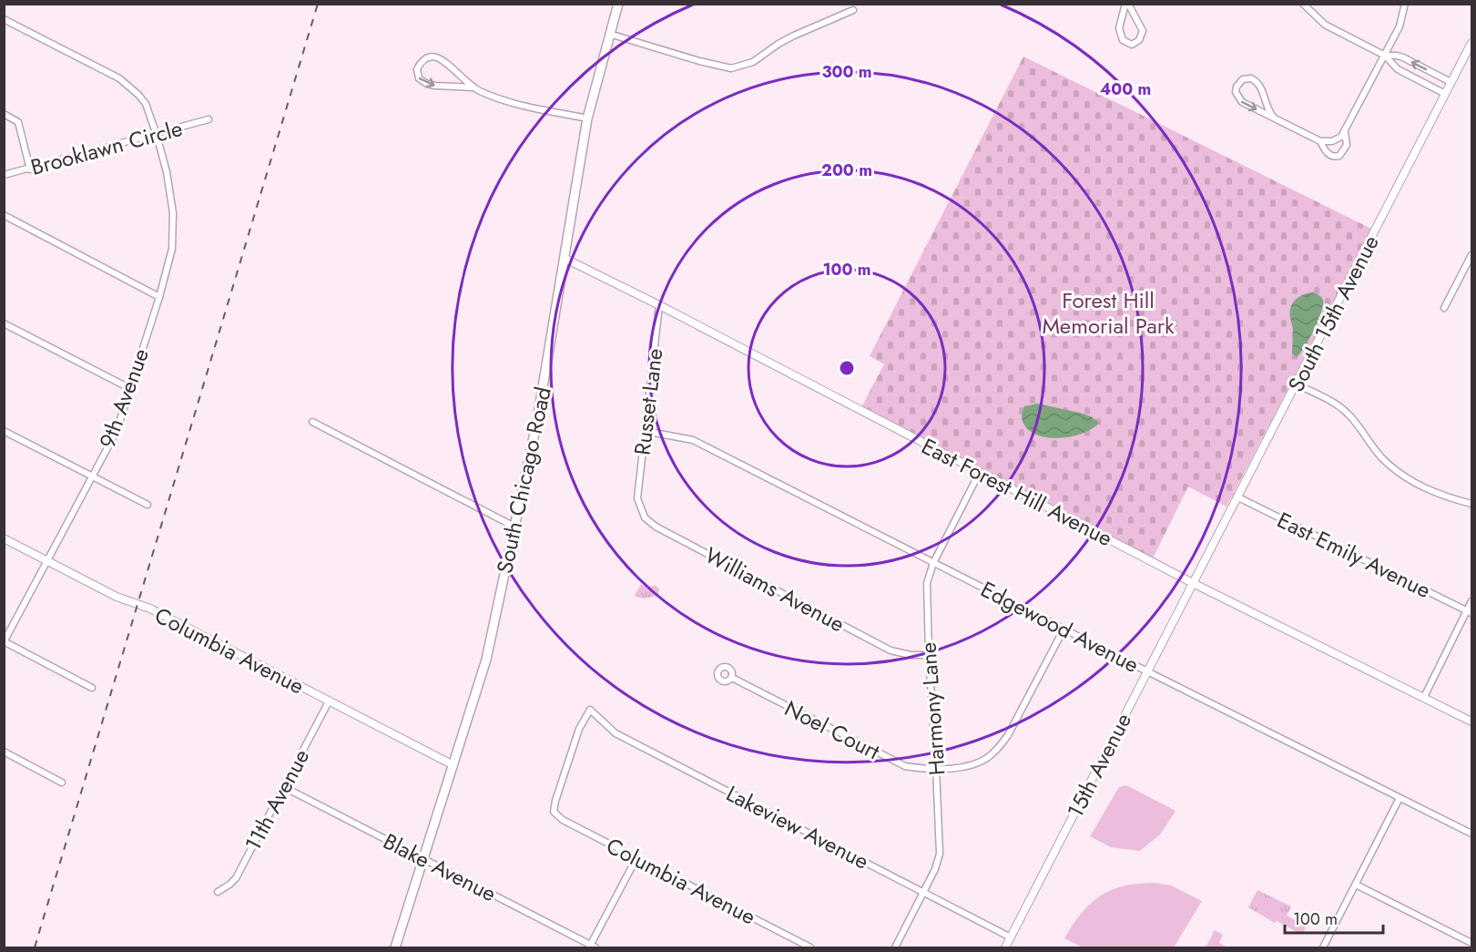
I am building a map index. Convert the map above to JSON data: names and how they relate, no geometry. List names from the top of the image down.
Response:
{
  "streets": {
    "main road": ["South Chicago Road"],
    "street": [
      "Brooklawn Circle",
      "South 15th Avenue",
      "9th Avenue",
      "Russet Lane",
      "East Forest Hill Avenue",
      "East Emily Avenue",
      "Williams Avenue",
      "Edgewood Avenue",
      "Columbia Avenue",
      "Harmony Lane",
      "Noel Court",
      "15th Avenue",
      "11th Avenue",
      "Lakeview Avenue",
      "Blake Avenue"
    ]
  },
  "crossings": [
    ["Brooklawn Circle", "9th Avenue"],
    ["South 15th Avenue", "East Forest Hill Avenue"],
    ["South 15th Avenue", "East Emily Avenue"],
    ["South 15th Avenue", "15th Avenue"],
    ["9th Avenue", "Columbia Avenue"],
    ["Russet Lane", "East Forest Hill Avenue"],
    ["Russet Lane", "Williams Avenue"],
    ["Russet Lane", "Edgewood Avenue"],
    ["South Chicago Road", "East Forest Hill Avenue"],
    ["South Chicago Road", "Columbia Avenue"],
    ["South Chicago Road", "Blake Avenue"],
    ["East Forest Hill Avenue", "Harmony Lane"],
    ["East Forest Hill Avenue", "15th Avenue"],
    ["Williams Avenue", "Harmony Lane"],
    ["Edgewood Avenue", "Harmony Lane"],
    ["Edgewood Avenue", "Noel Court"],
    ["Edgewood Avenue", "15th Avenue"],
    ["Columbia Avenue", "11th Avenue"],
    ["Columbia Avenue", "Lakeview Avenue"],
    ["Harmony Lane", "Noel Court"],
    ["Harmony Lane", "Lakeview Avenue"],
    ["15th Avenue", "Lakeview Avenue"],
    ["11th Avenue", "Blake Avenue"]
  ],
  "parks": ["Forest Hill Memorial Park"],
  "scale_bar": "100 m",
  "rings": [
    "300 m",
    "400 m",
    "200 m",
    "100 m"
  ]
}
